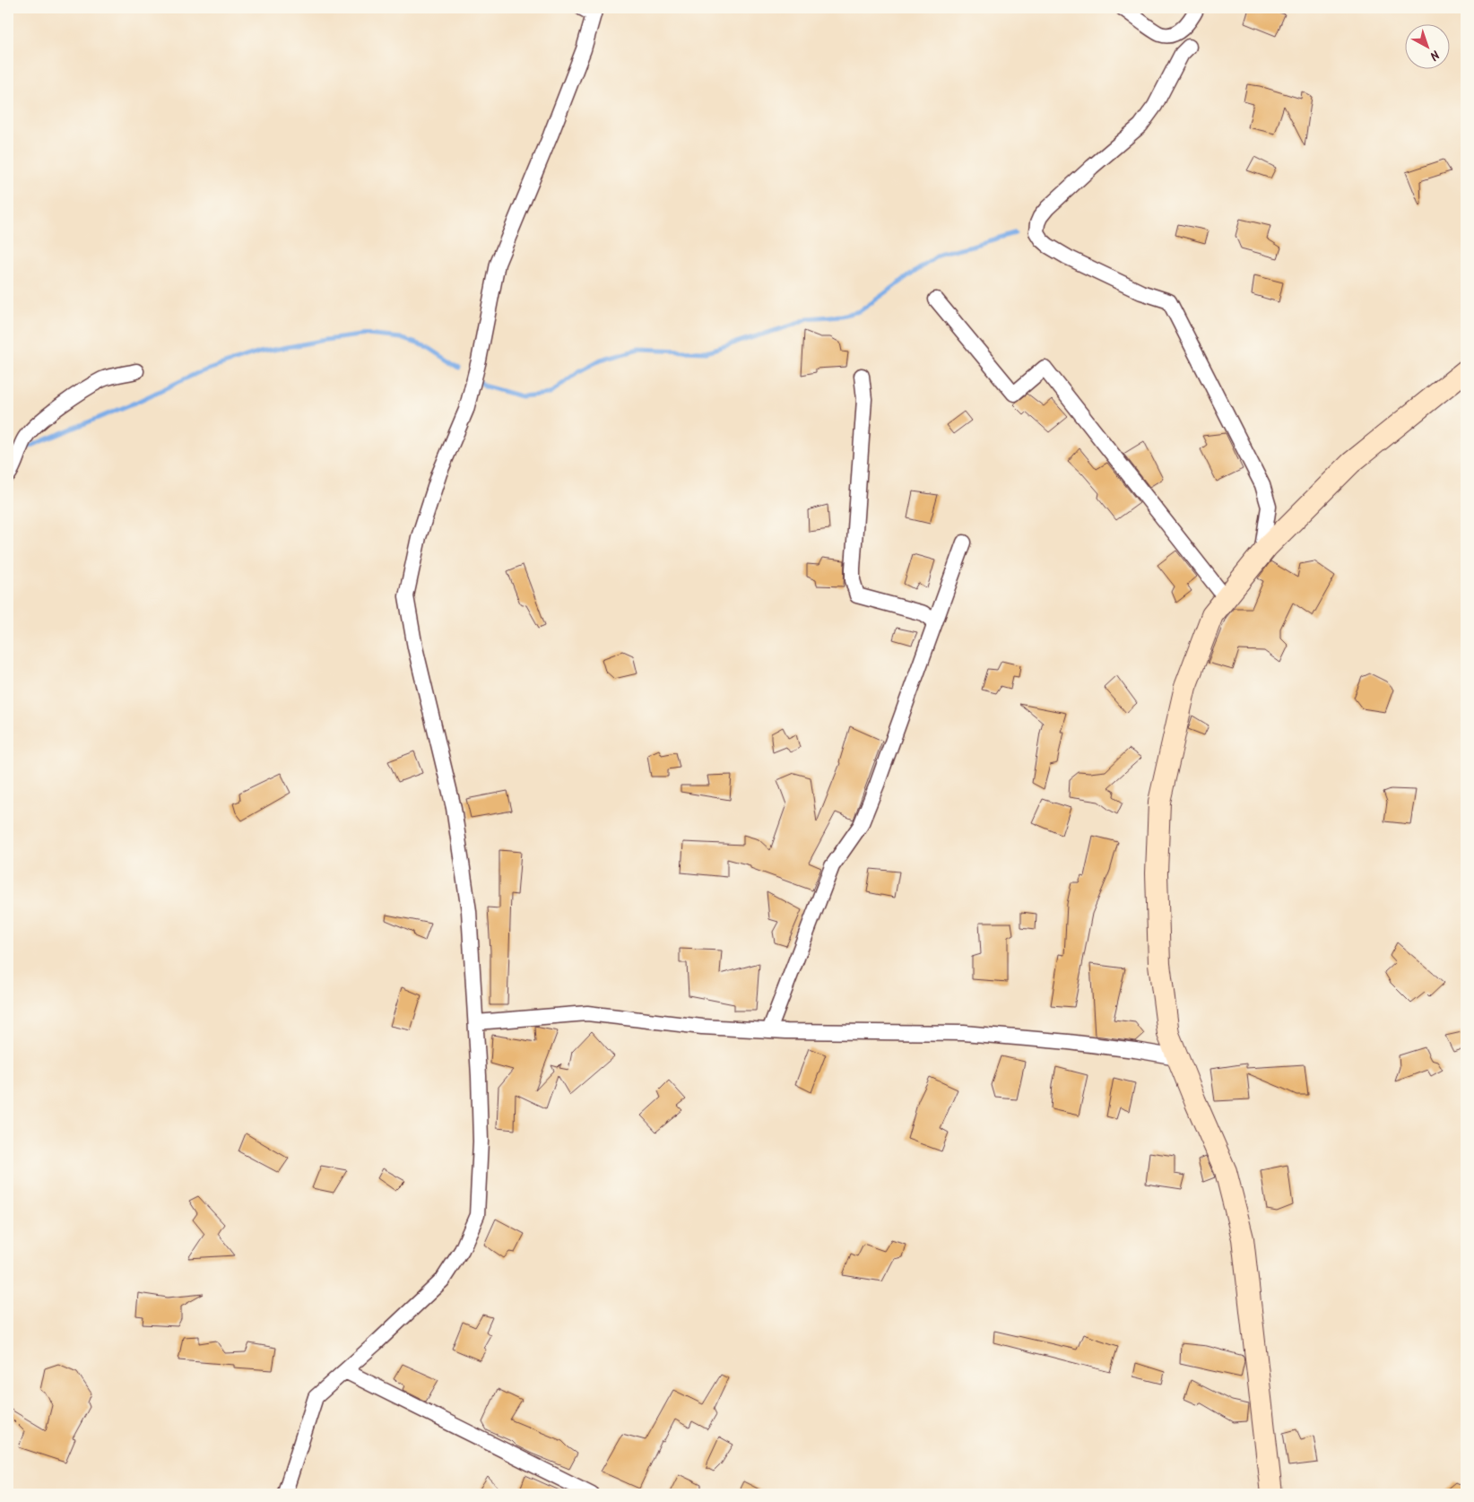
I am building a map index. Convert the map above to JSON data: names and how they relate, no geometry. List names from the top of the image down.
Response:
{
  "north": "bottom right"
}
